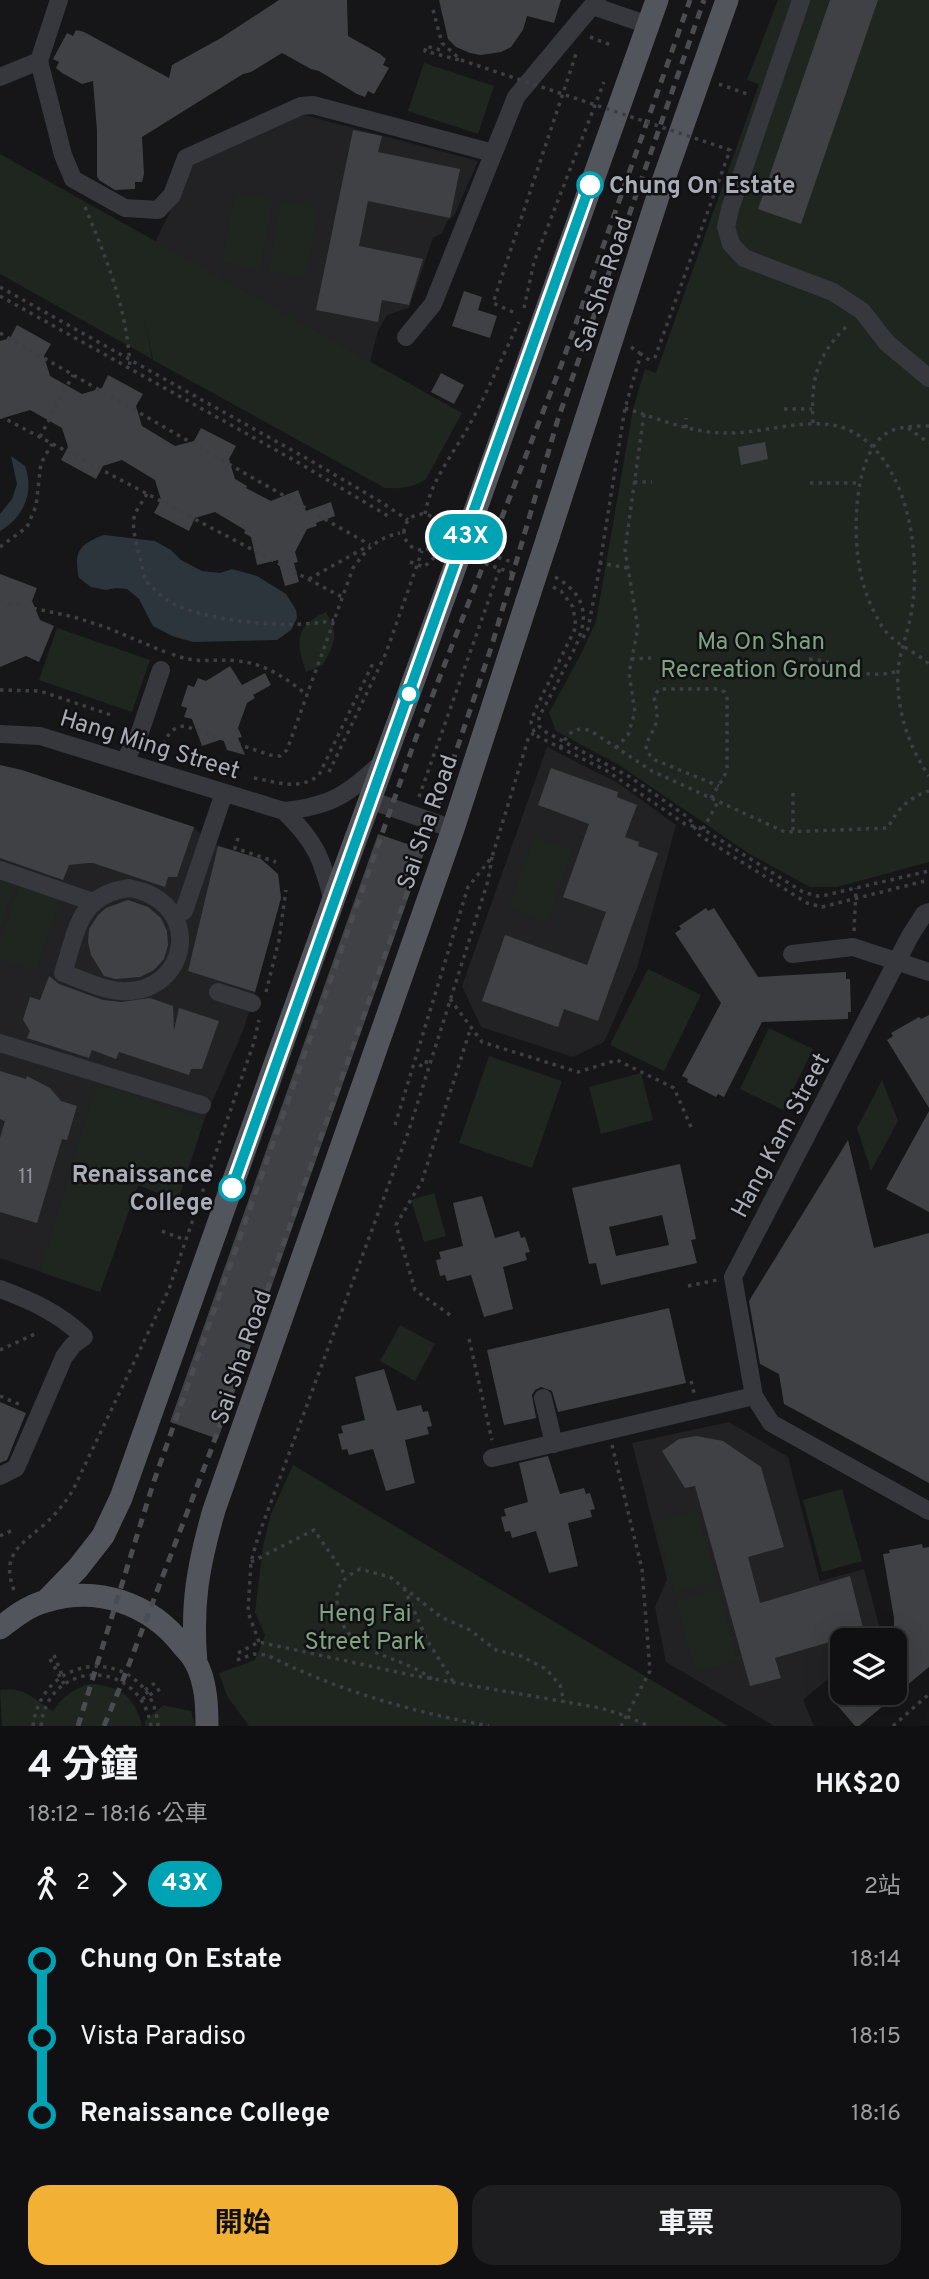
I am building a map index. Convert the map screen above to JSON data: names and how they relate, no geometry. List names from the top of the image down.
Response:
{
  "streets": {
    "main road": ["Sai Sha Road"],
    "street": ["Hang Ming Street", "Hang Kam Street"]
  },
  "crossings": [
    ["Sai Sha Road", "Hang Ming Street"]
  ],
  "parks": ["Ma On Shan Recreation Ground", "Heng Fai Street Park"],
  "places": ["Chung On Estate", "Renaissance College"],
  "lines": ["bus line 43X"],
  "house_numbers": ["11"],
  "page": {
    "on_map": "43X",
    "heading": ["4 分鐘", "18:12 – 18:16 · 公車", "HK$20"],
    "legs": ["2", "43X", "2站"],
    "list": [
      {
        "name": "Chung On Estate",
        "value": "18:14"
      },
      {
        "name": "Vista Paradiso",
        "value": "18:15"
      },
      {
        "name": "Renaissance College",
        "value": "18:16"
      }
    ],
    "buttons": ["開始", "車票"]
  }
}
